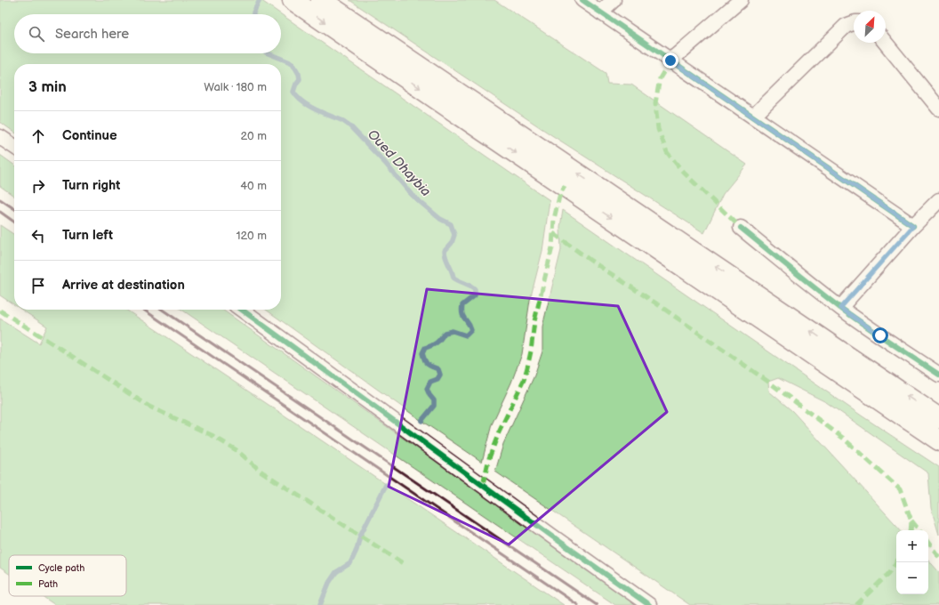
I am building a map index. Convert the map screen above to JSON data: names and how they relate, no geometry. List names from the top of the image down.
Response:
{
  "water": ["Oued Dhaybia"],
  "legend": ["Cycle path", "Path"],
  "north": "top right",
  "page": {
    "search": "Search here",
    "heading": ["3 min", "Walk · 180 m"],
    "list": [
      ["Continue", "20 m"],
      ["Turn right", "40 m"],
      ["Turn left", "120 m"],
      "Arrive at destination"
    ],
    "map_buttons": ["+", "−"]
  }
}
